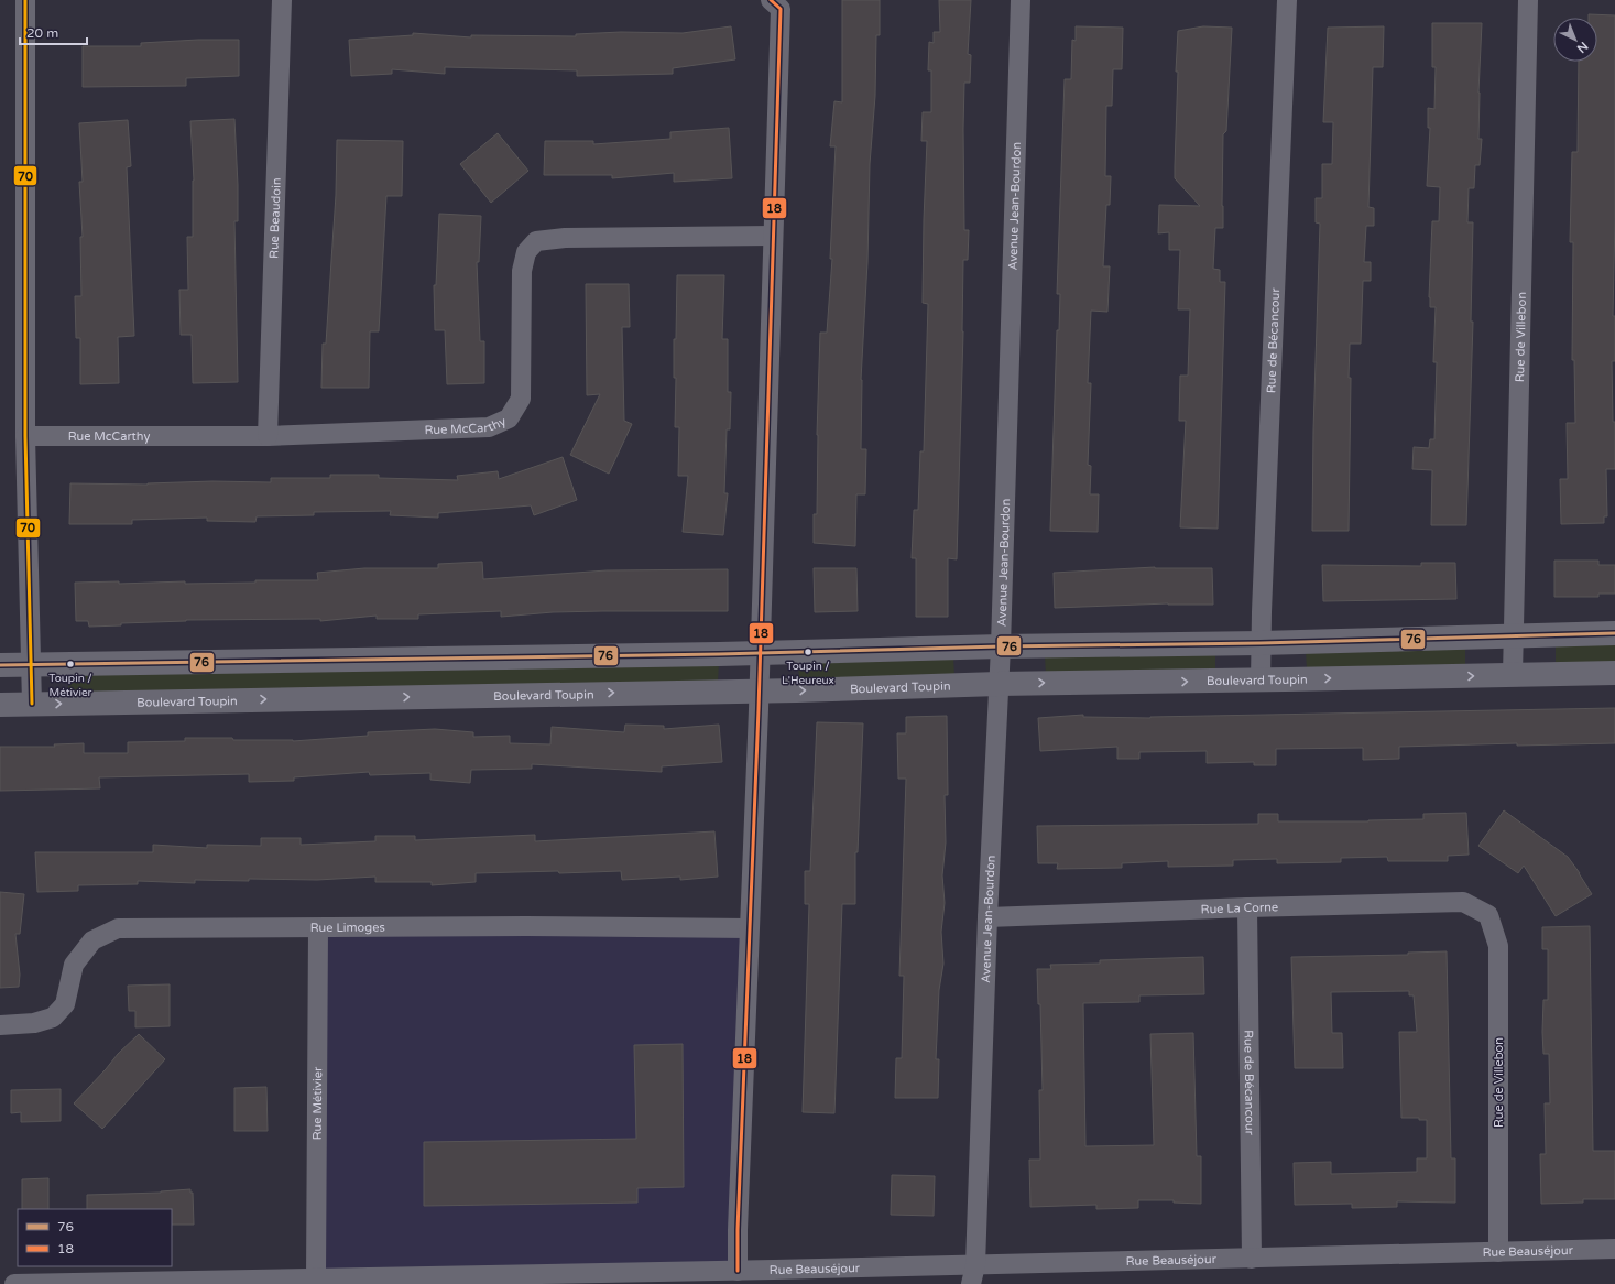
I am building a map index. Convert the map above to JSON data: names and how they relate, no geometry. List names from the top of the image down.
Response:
{
  "streets": {
    "street": [
      "Avenue Jean-Bourdon",
      "Rue Beaudoin",
      "Rue de Villebon",
      "Rue de Bécancour",
      "Rue McCarthy",
      "Boulevard Toupin",
      "Rue La Corne",
      "Rue Limoges",
      "Rue Métivier",
      "Rue Beauséjour"
    ]
  },
  "crossings": [
    ["Avenue Jean-Bourdon", "Boulevard Toupin"],
    ["Avenue Jean-Bourdon", "Rue La Corne"],
    ["Avenue Jean-Bourdon", "Rue Beauséjour"],
    ["Rue Beaudoin", "Rue McCarthy"],
    ["Rue de Villebon", "Boulevard Toupin"],
    ["Rue de Villebon", "Rue La Corne"],
    ["Rue de Villebon", "Rue Beauséjour"],
    ["Rue de Bécancour", "Boulevard Toupin"],
    ["Rue de Bécancour", "Rue La Corne"],
    ["Rue de Bécancour", "Rue Beauséjour"],
    ["Rue Limoges", "Rue Métivier"],
    ["Rue Métivier", "Rue Beauséjour"]
  ],
  "places": ["Toupin / L'Heureux", "Toupin / Métivier"],
  "lines": ["transit line 18", "transit line 70", "transit line 76"],
  "legend": ["76", "18"],
  "scale_bar": "20 m",
  "north": "bottom right"
}
